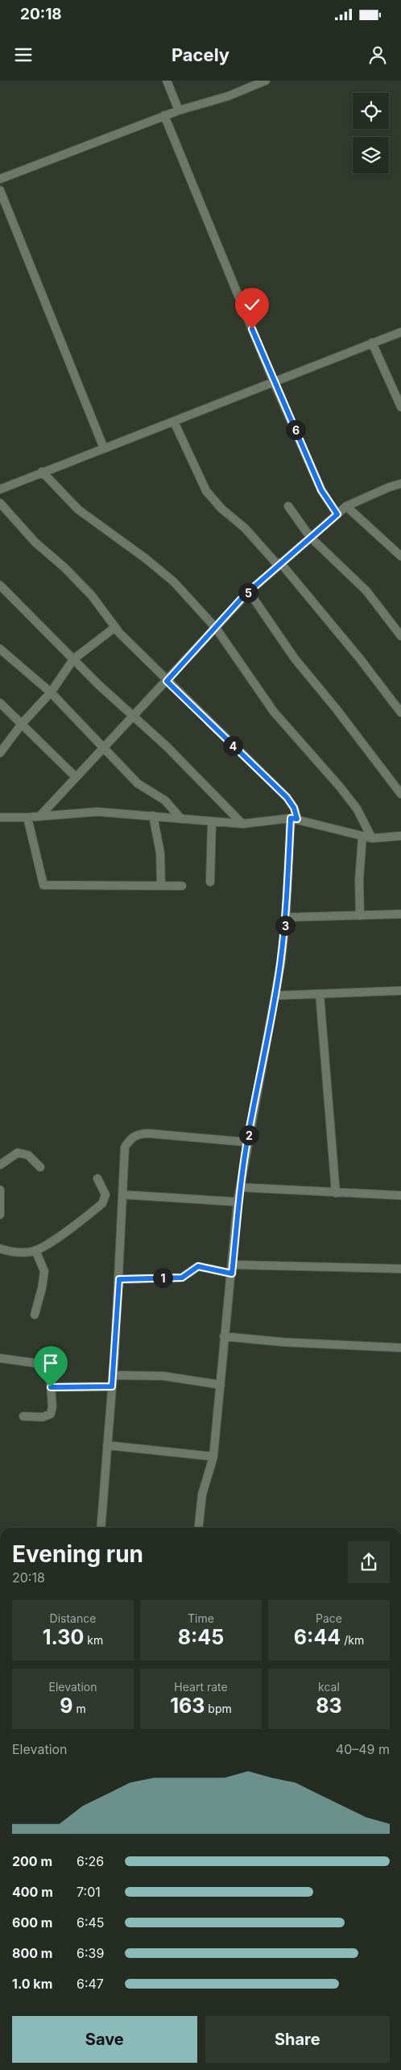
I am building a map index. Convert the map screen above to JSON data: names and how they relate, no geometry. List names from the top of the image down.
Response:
{
  "page": {
    "status": "20:18",
    "header": "Pacely",
    "pins": [
      "6",
      "5",
      "4",
      "3",
      "2",
      "1"
    ],
    "heading": ["Evening run", "20:18"],
    "stats": [
      ["Distance", "1.30 km"],
      ["Time", "8:45"],
      ["Pace", "6:44 /km"],
      ["Elevation", "9 m"],
      ["Heart rate", "163 bpm"],
      ["kcal", "83"]
    ],
    "chart": ["Elevation", "40–49 m"],
    "list": [
      {
        "name": "200 m",
        "note": "6:26"
      },
      {
        "name": "400 m",
        "note": "7:01"
      },
      {
        "name": "600 m",
        "note": "6:45"
      },
      {
        "name": "800 m",
        "note": "6:39"
      },
      {
        "name": "1.0 km",
        "note": "6:47"
      }
    ],
    "buttons": ["Save", "Share"]
  }
}
